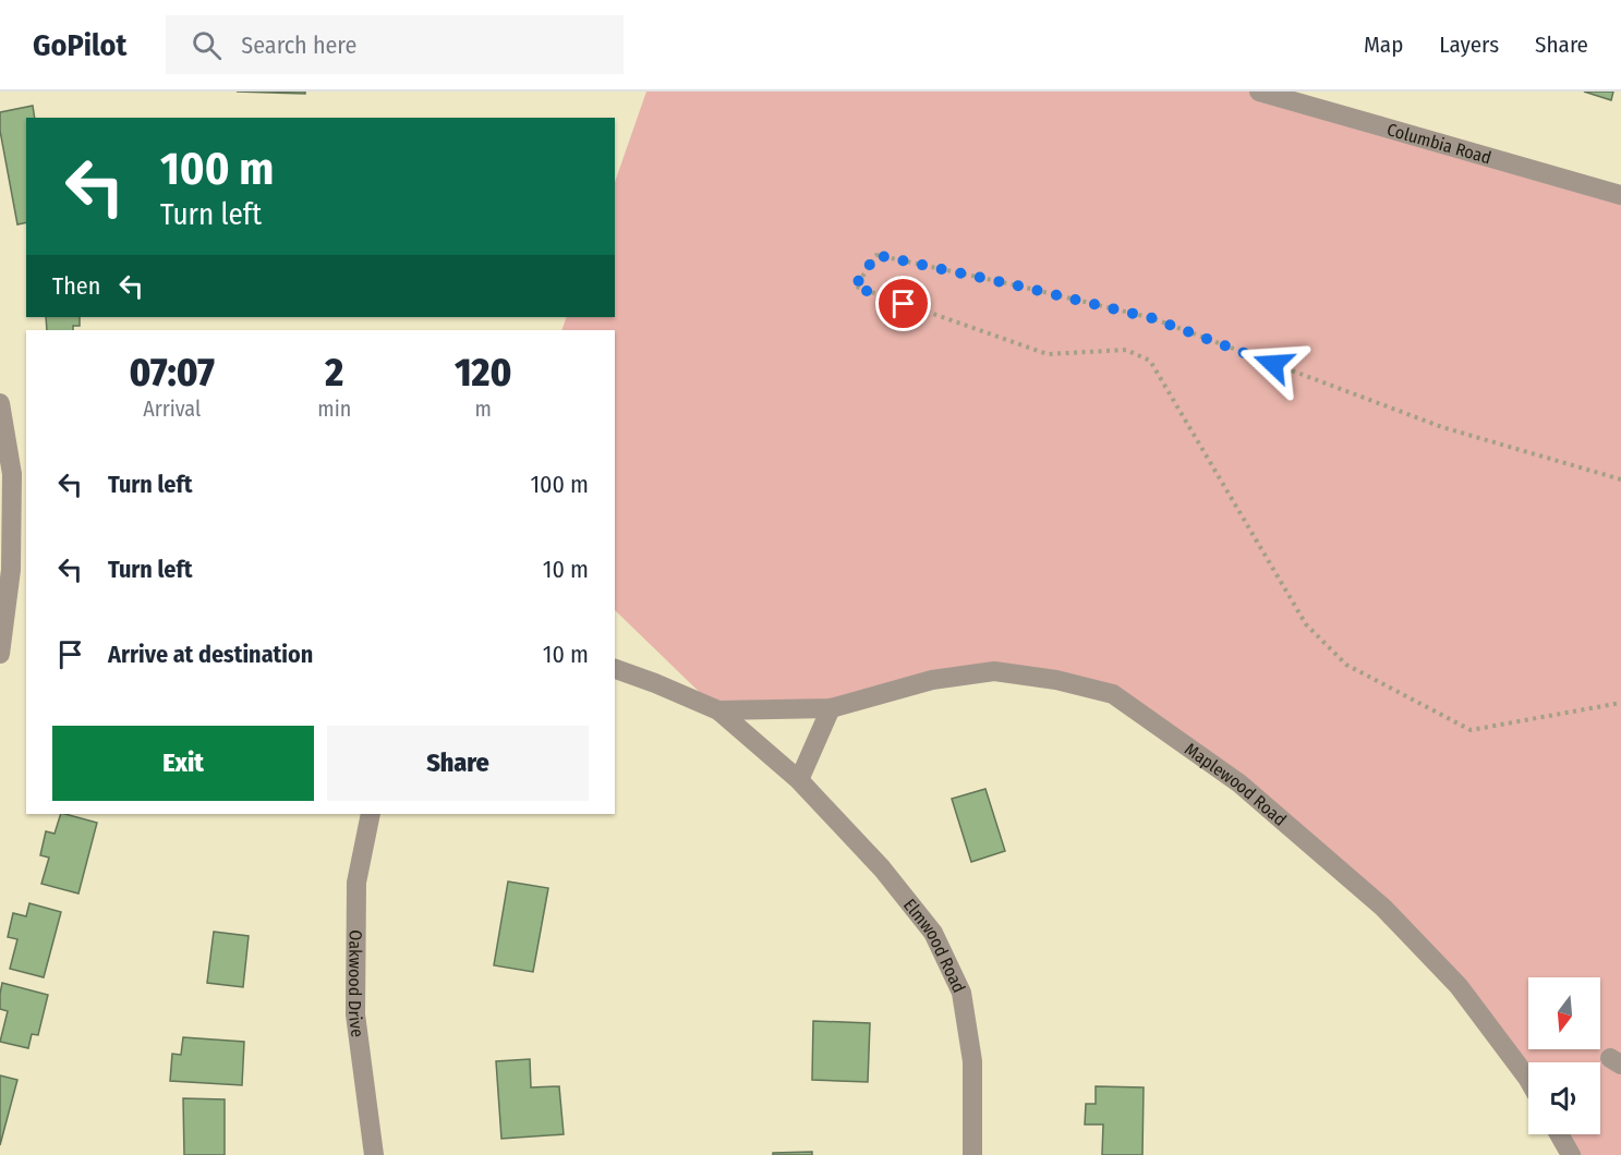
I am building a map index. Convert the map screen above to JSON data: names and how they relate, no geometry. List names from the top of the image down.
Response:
{
  "streets": {
    "street": [
      "Columbia Road",
      "Maplewood Road",
      "Elmwood Road",
      "Oakwood Drive"
    ]
  },
  "north": "bottom",
  "page": {
    "header": "GoPilot",
    "search": "Search here",
    "nav": ["Map", "Layers", "Share"],
    "turn": ["100 m", "Turn left"],
    "then": "Then",
    "eta": [
      "07:07",
      "Arrival",
      "2",
      "min",
      "120",
      "m"
    ],
    "list": [
      {
        "name": "Turn left",
        "value": "100 m"
      },
      {
        "name": "Turn left",
        "value": "10 m"
      },
      {
        "name": "Arrive at destination",
        "value": "10 m"
      }
    ],
    "buttons": ["Exit", "Share"]
  }
}
